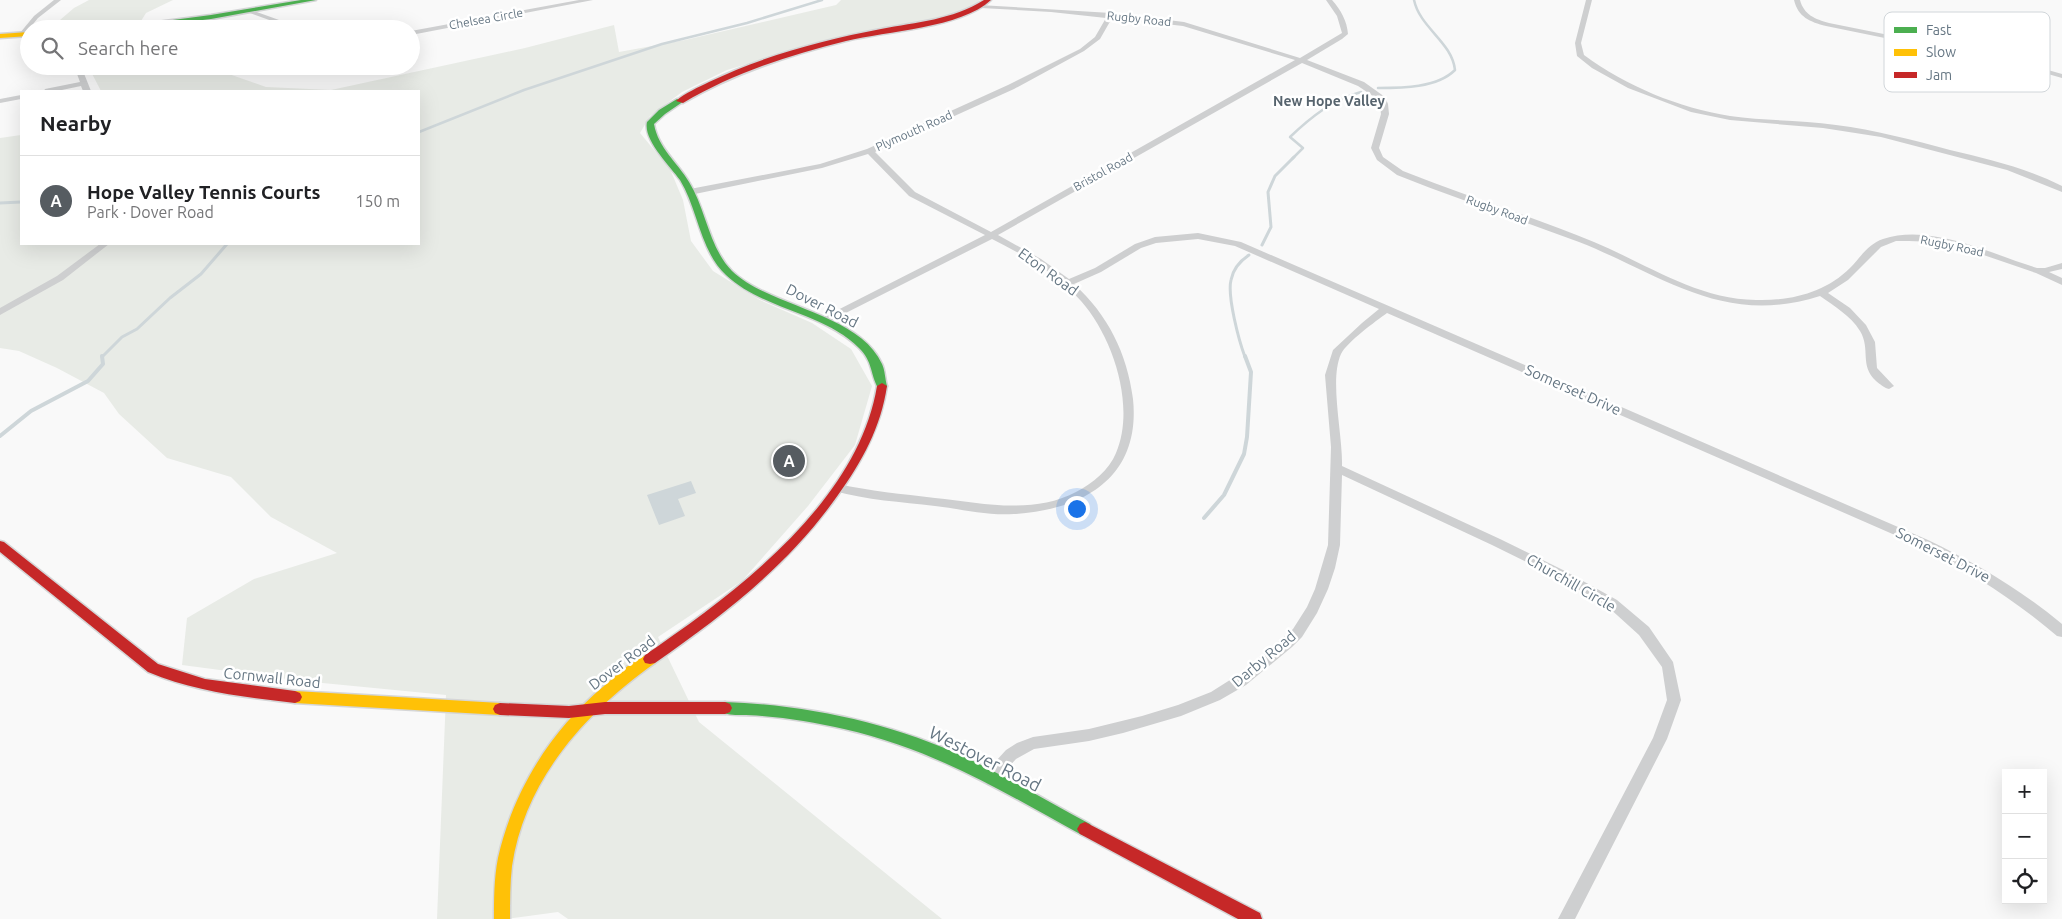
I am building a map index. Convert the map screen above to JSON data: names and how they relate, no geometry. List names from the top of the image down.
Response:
{
  "streets": {
    "street": [
      "Chelsea Circle",
      "Rugby Road",
      "Plymouth Road",
      "Bristol Road",
      "Eton Road",
      "Dover Road",
      "Somerset Drive",
      "Churchill Circle",
      "Darby Road",
      "Cornwall Road",
      "Westover Road"
    ]
  },
  "crossings": [
    ["Rugby Road", "Plymouth Road"],
    ["Rugby Road", "Bristol Road"],
    ["Rugby Road", "Dover Road"],
    ["Plymouth Road", "Eton Road"],
    ["Plymouth Road", "Dover Road"],
    ["Bristol Road", "Eton Road"],
    ["Bristol Road", "Dover Road"],
    ["Eton Road", "Dover Road"],
    ["Eton Road", "Somerset Drive"],
    ["Dover Road", "Cornwall Road"],
    ["Dover Road", "Westover Road"],
    ["Somerset Drive", "Darby Road"],
    ["Churchill Circle", "Darby Road"],
    ["Darby Road", "Westover Road"],
    ["Cornwall Road", "Westover Road"]
  ],
  "districts": ["New Hope Valley"],
  "legend": ["Fast", "Slow", "Jam"],
  "page": {
    "search": "Search here",
    "heading": "Nearby",
    "list": [
      {
        "mark": "A",
        "name": "Hope Valley Tennis Courts",
        "note": "Park · Dover Road",
        "value": "150 m"
      }
    ],
    "pins": "A",
    "map_buttons": ["+", "−"]
  }
}
